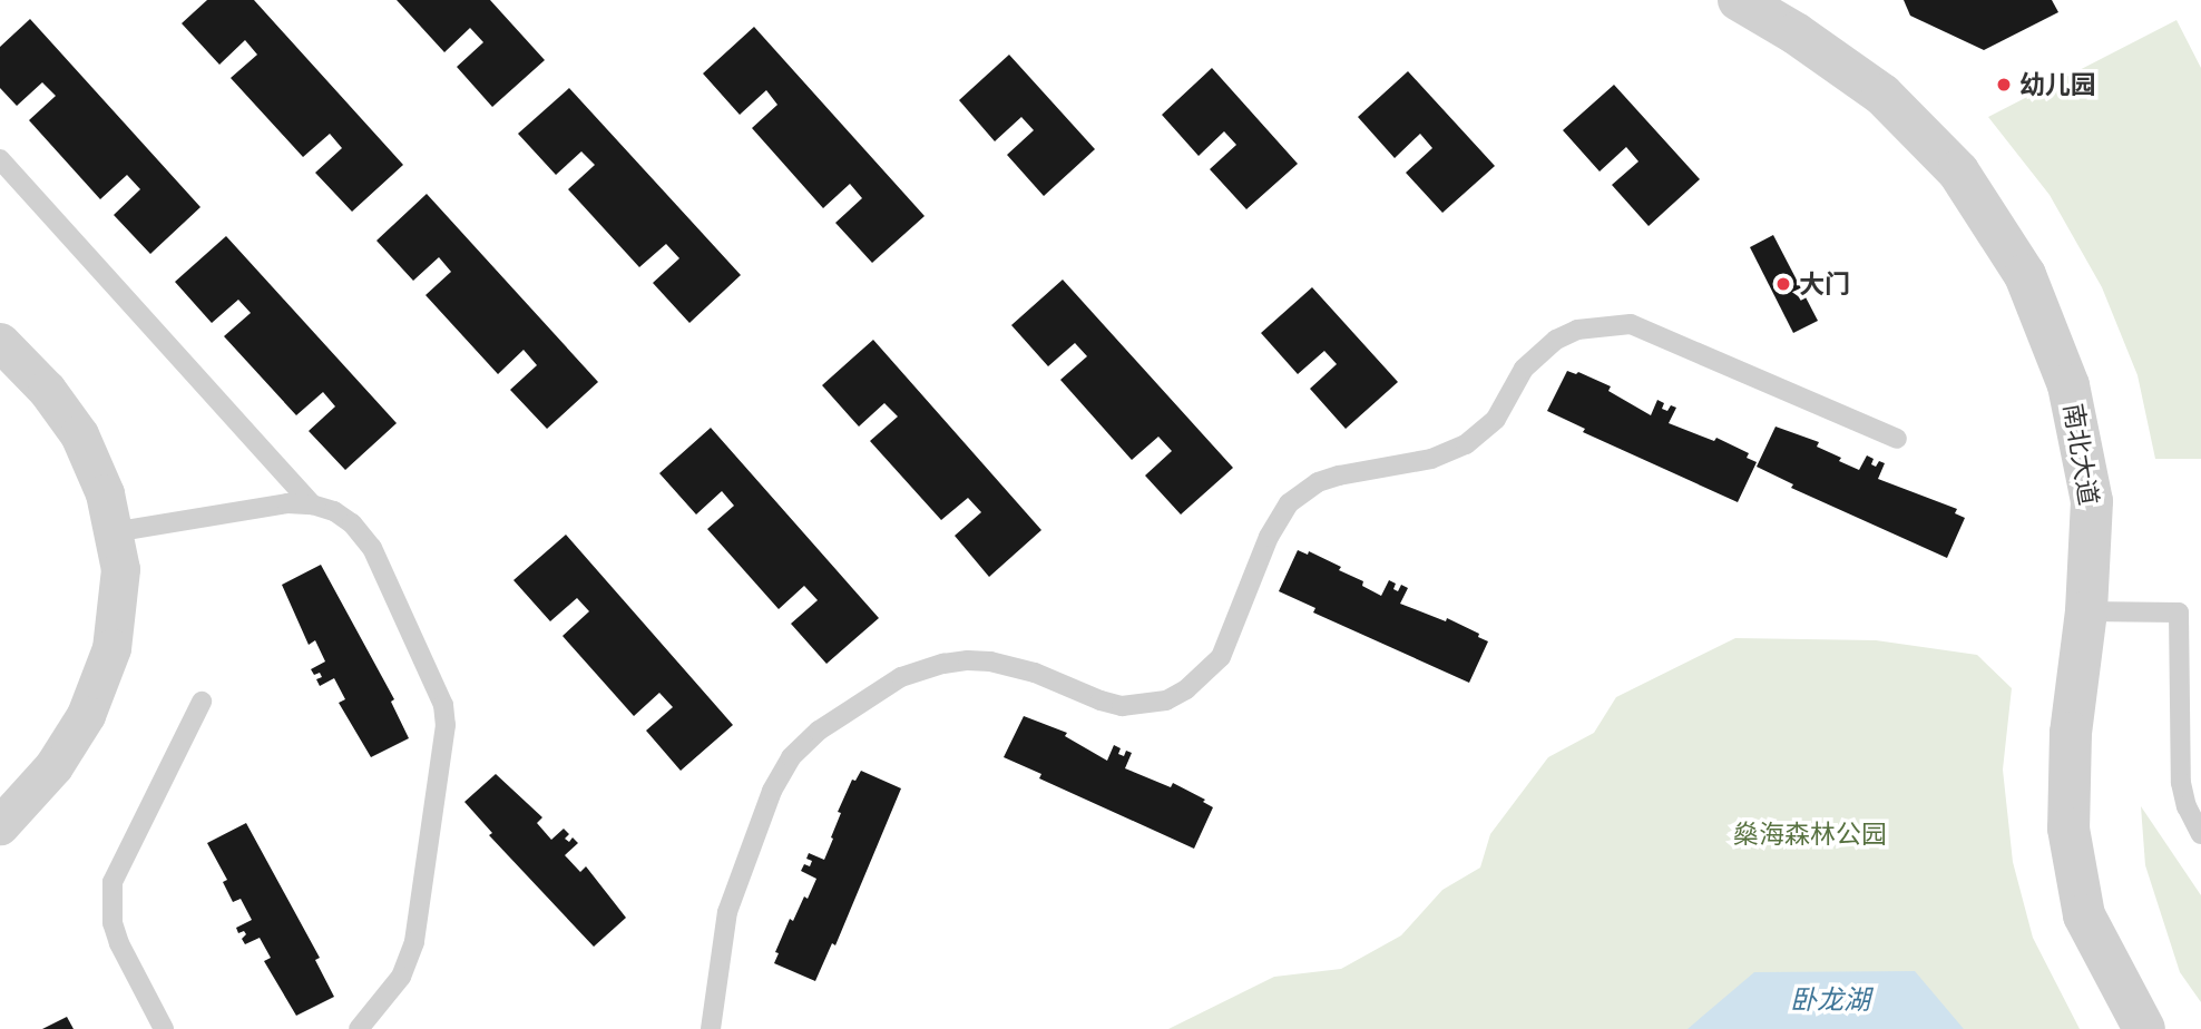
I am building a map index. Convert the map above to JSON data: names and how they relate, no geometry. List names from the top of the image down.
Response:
{
  "streets": {
    "street": ["南北大道"]
  },
  "water": ["卧龙湖"],
  "parks": ["燊海森林公园"],
  "places": ["幼儿园", "大门"]
}
